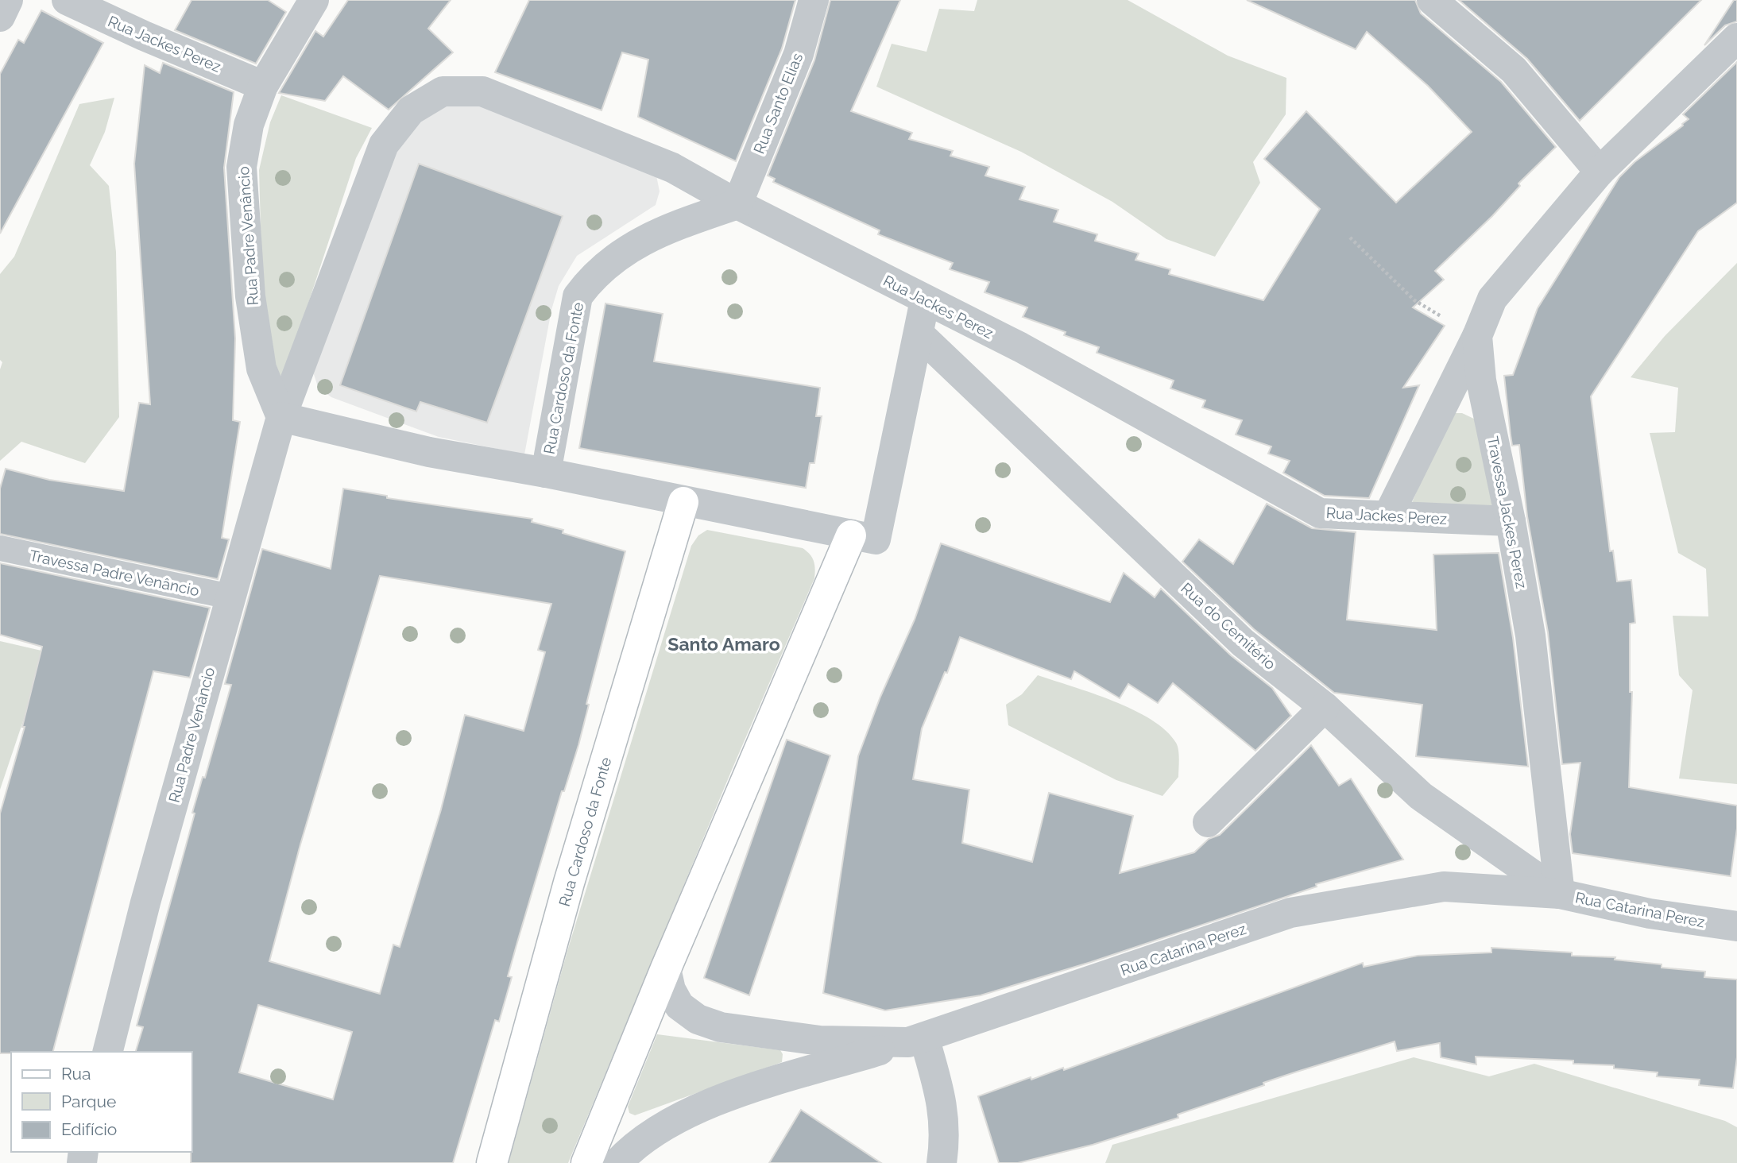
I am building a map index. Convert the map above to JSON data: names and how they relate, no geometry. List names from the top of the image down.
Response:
{
  "streets": {
    "main road": ["Rua Cardoso da Fonte"],
    "street": [
      "Rua Jackes Perez",
      "Rua Santo Elias",
      "Rua Padre Venâncio",
      "Travessa Jackes Perez",
      "Rua do Cemitério",
      "Rua Catarina Perez"
    ],
    "lane": ["Travessa Padre Venâncio"]
  },
  "crossings": [
    ["Rua Jackes Perez", "Rua Santo Elias"],
    ["Rua Jackes Perez", "Rua Padre Venâncio"],
    ["Rua Jackes Perez", "Rua Cardoso da Fonte"],
    ["Rua Jackes Perez", "Travessa Jackes Perez"],
    ["Rua Santo Elias", "Rua Cardoso da Fonte"],
    ["Rua Padre Venâncio", "Travessa Padre Venâncio"],
    ["Rua Cardoso da Fonte", "Rua do Cemitério"],
    ["Travessa Jackes Perez", "Rua do Cemitério"],
    ["Travessa Jackes Perez", "Rua Catarina Perez"],
    ["Rua do Cemitério", "Rua Catarina Perez"]
  ],
  "districts": ["Santo Amaro"],
  "legend": ["Rua", "Parque", "Edifício"]
}
